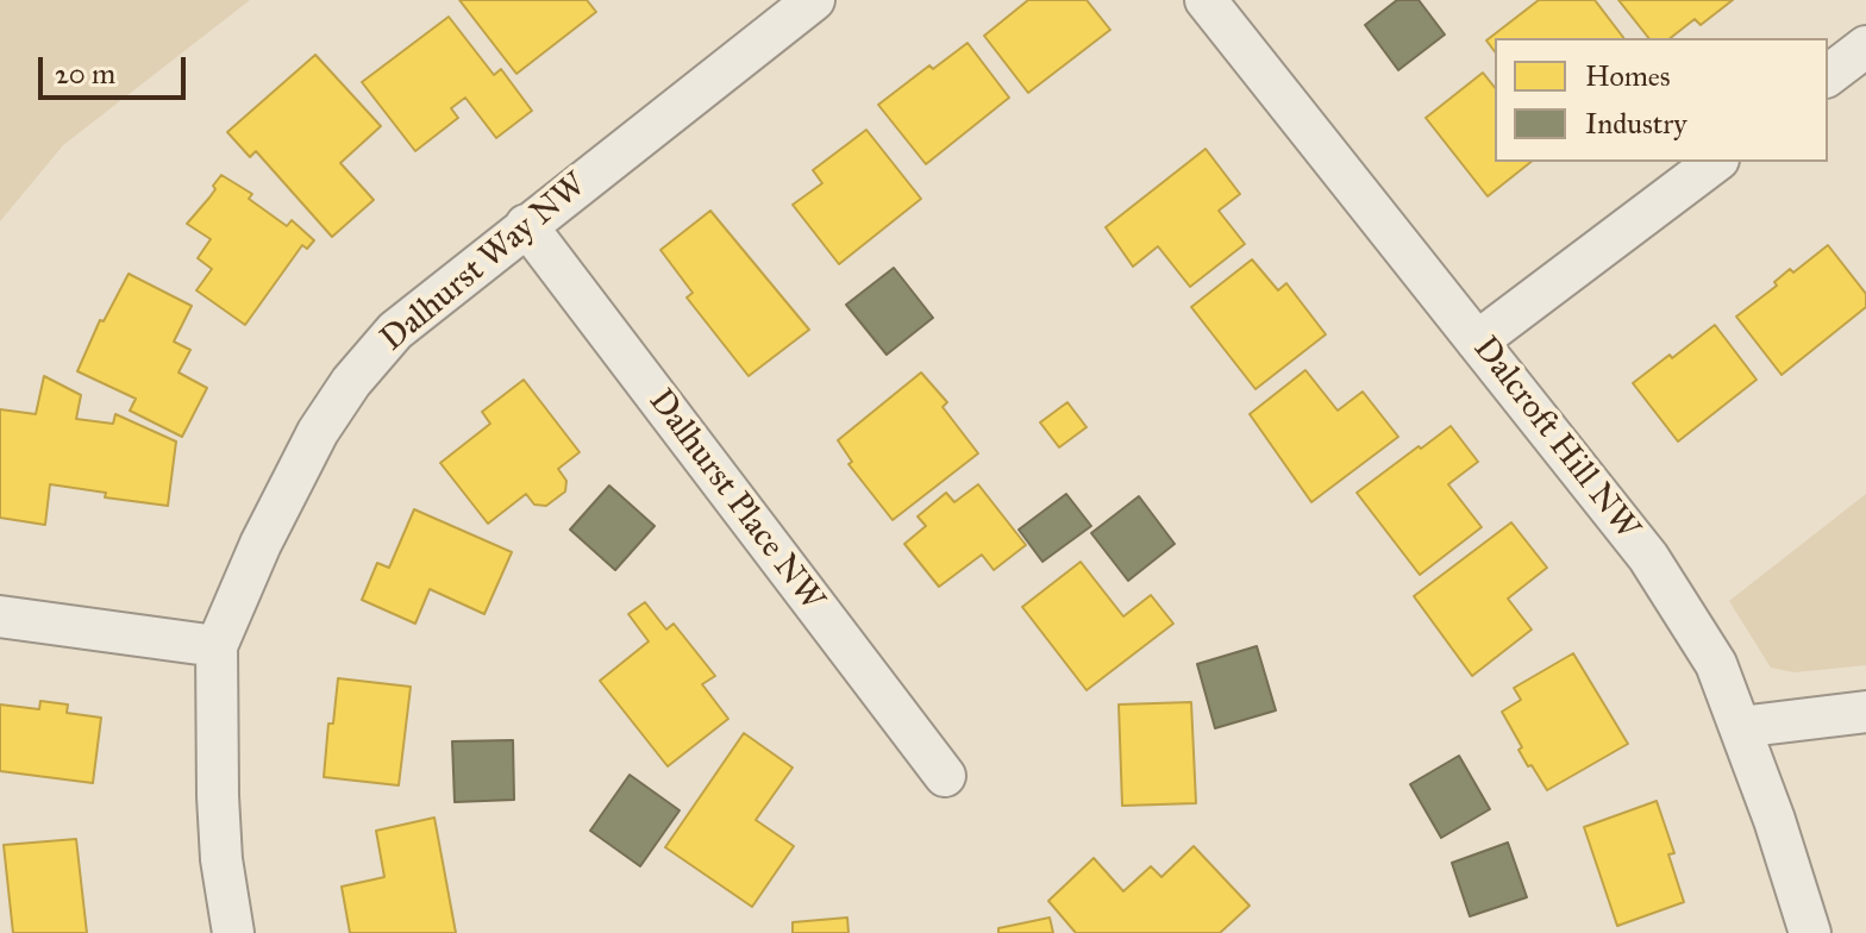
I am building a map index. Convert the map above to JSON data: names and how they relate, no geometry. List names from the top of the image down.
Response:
{
  "streets": {
    "street": ["Dalhurst Way NW", "Dalcroft Hill NW", "Dalhurst Place NW"]
  },
  "crossings": [
    ["Dalhurst Way NW", "Dalhurst Place NW"]
  ],
  "legend": ["Homes", "Industry"],
  "scale_bar": "20 m"
}
